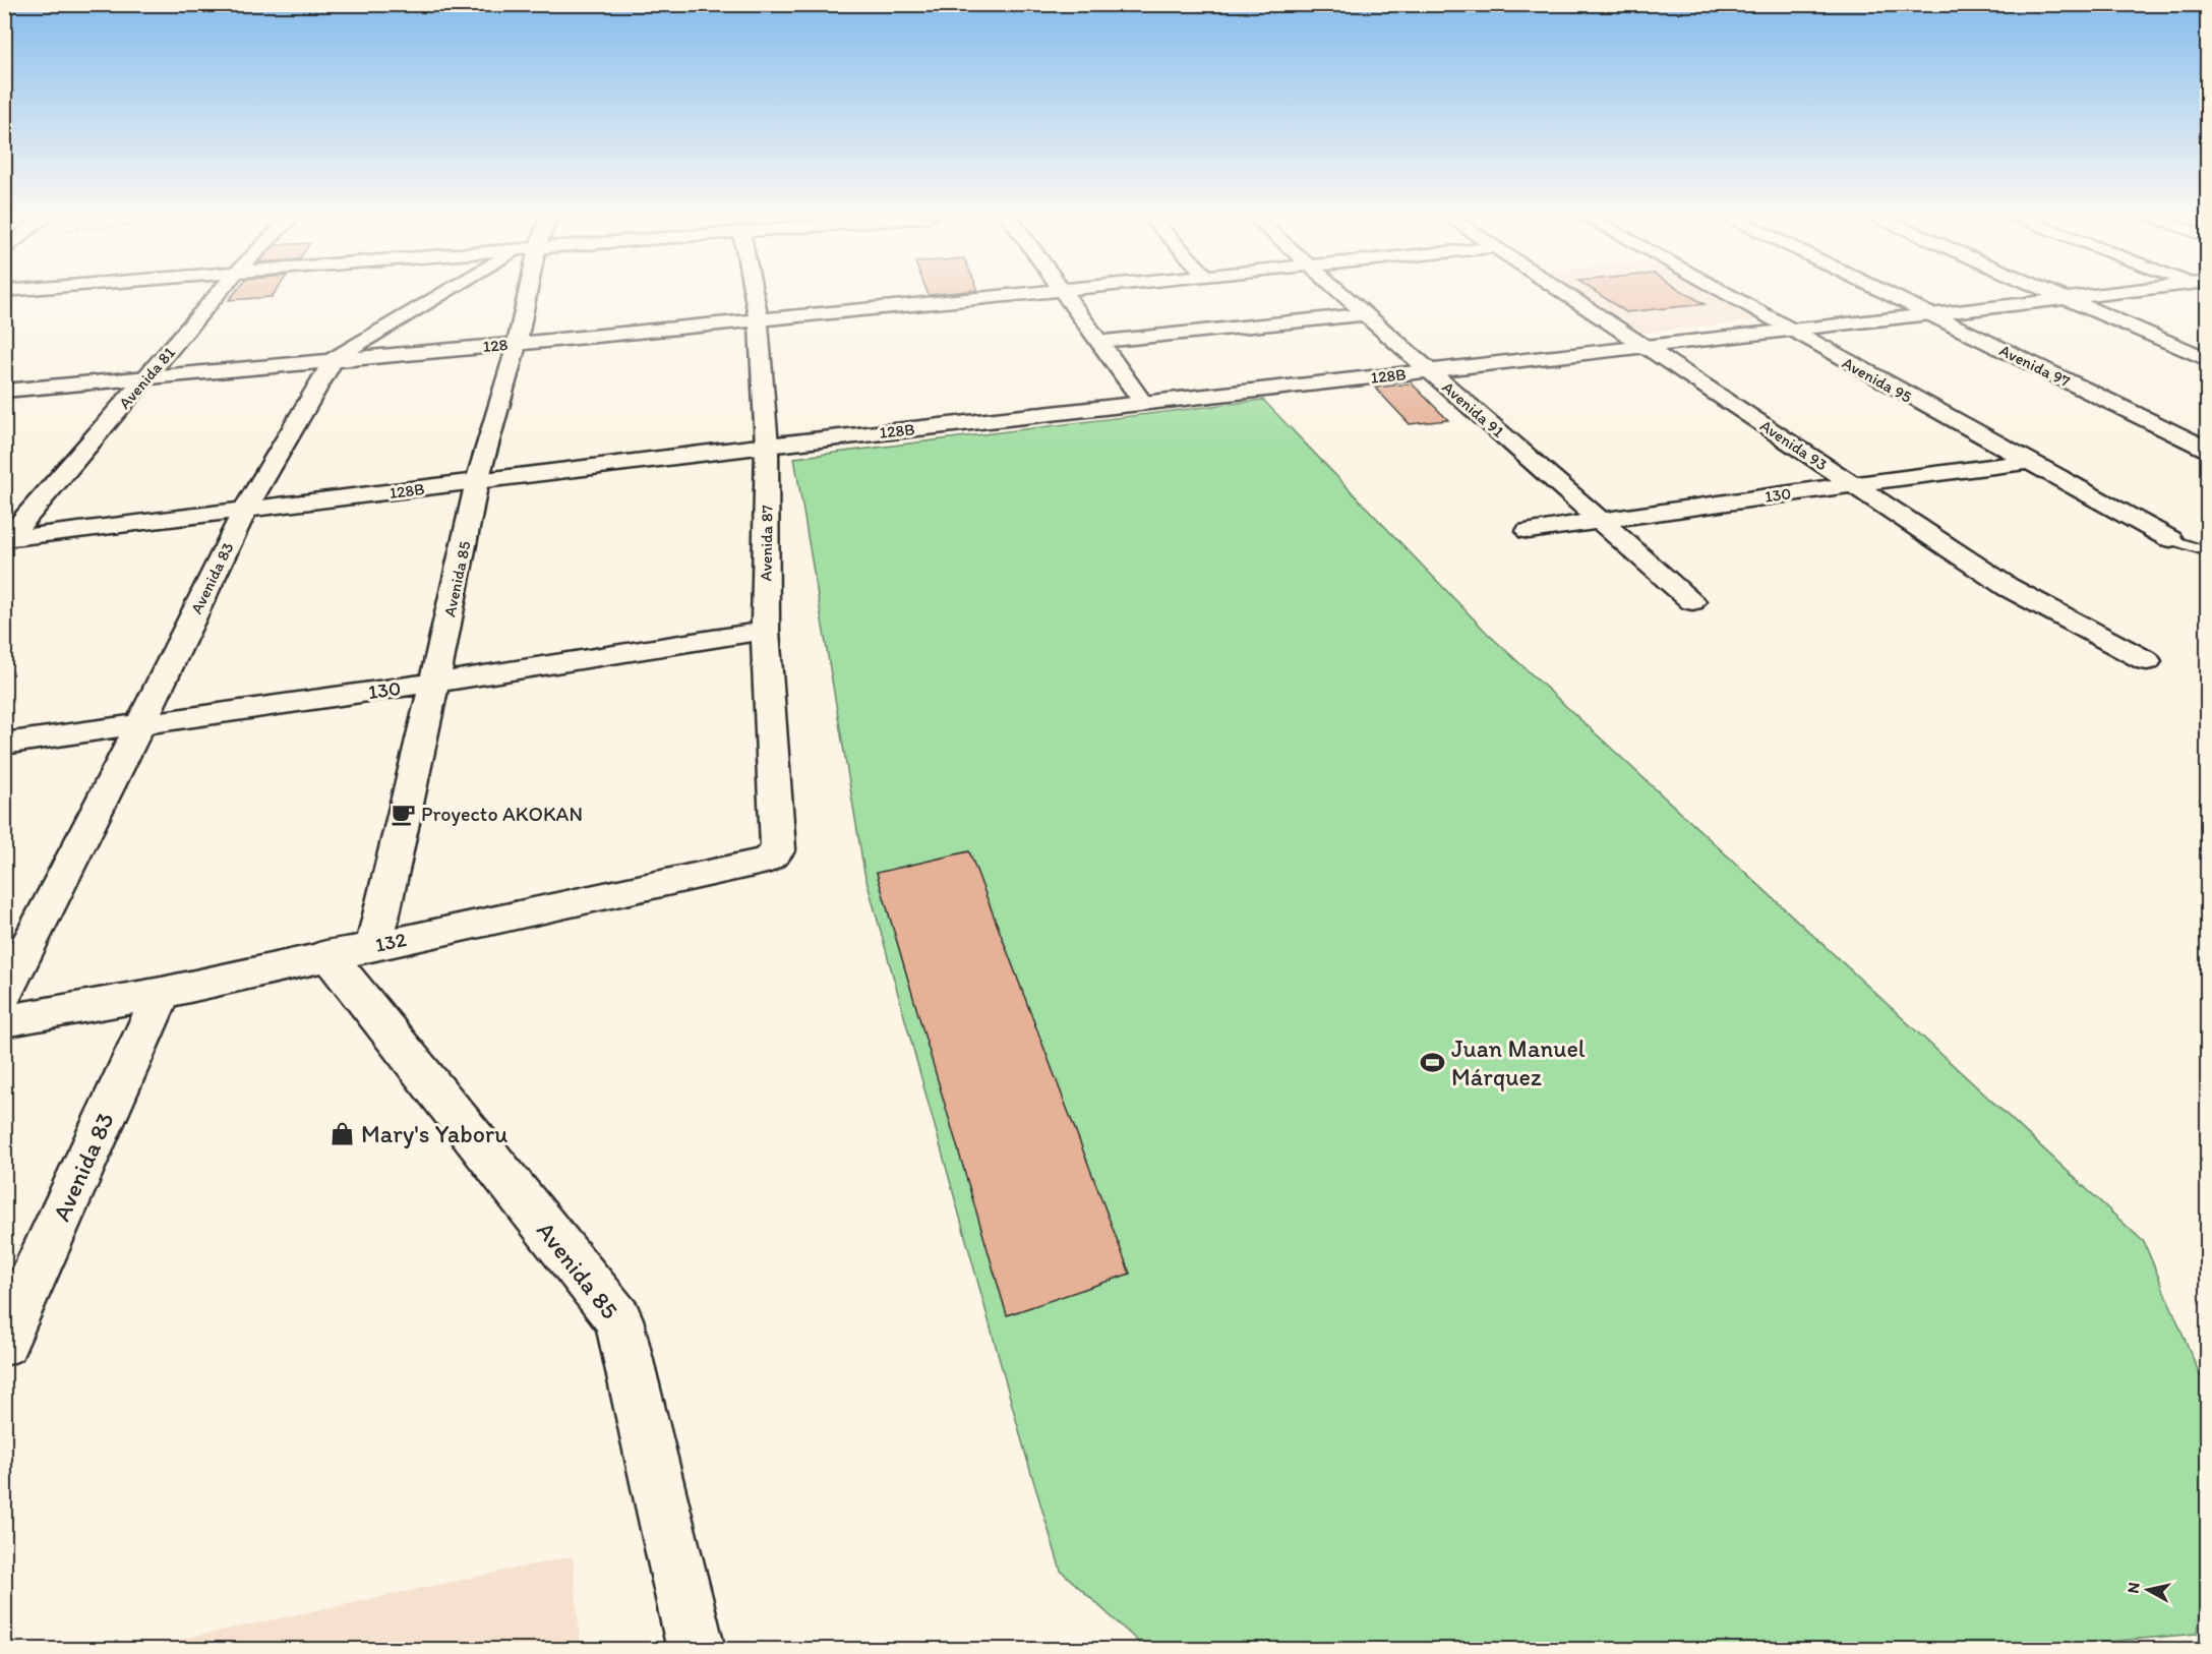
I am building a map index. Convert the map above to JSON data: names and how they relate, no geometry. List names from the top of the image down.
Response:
{
  "streets": {
    "street": [
      "128",
      "Avenida 97",
      "128B",
      "Avenida 81",
      "Avenida 95",
      "Avenida 91",
      "Avenida 93",
      "130",
      "Avenida 87",
      "Avenida 83",
      "Avenida 85",
      "132"
    ]
  },
  "crossings": [
    ["128", "Avenida 81"],
    ["128", "Avenida 87"],
    ["128", "Avenida 83"],
    ["128", "Avenida 85"],
    ["Avenida 97", "128B"],
    ["128B", "Avenida 81"],
    ["128B", "Avenida 95"],
    ["128B", "Avenida 91"],
    ["128B", "Avenida 93"],
    ["128B", "Avenida 87"],
    ["128B", "Avenida 83"],
    ["128B", "Avenida 85"],
    ["Avenida 95", "130"],
    ["Avenida 91", "130"],
    ["Avenida 93", "130"],
    ["130", "Avenida 87"],
    ["130", "Avenida 83"],
    ["130", "Avenida 85"],
    ["Avenida 87", "132"],
    ["Avenida 83", "132"],
    ["Avenida 85", "132"]
  ],
  "places": {
    "cafe": ["Proyecto AKOKAN"],
    "sports": ["Juan Manuel Márquez"],
    "shop": ["Mary's Yaboru"]
  },
  "north": "left"
}
